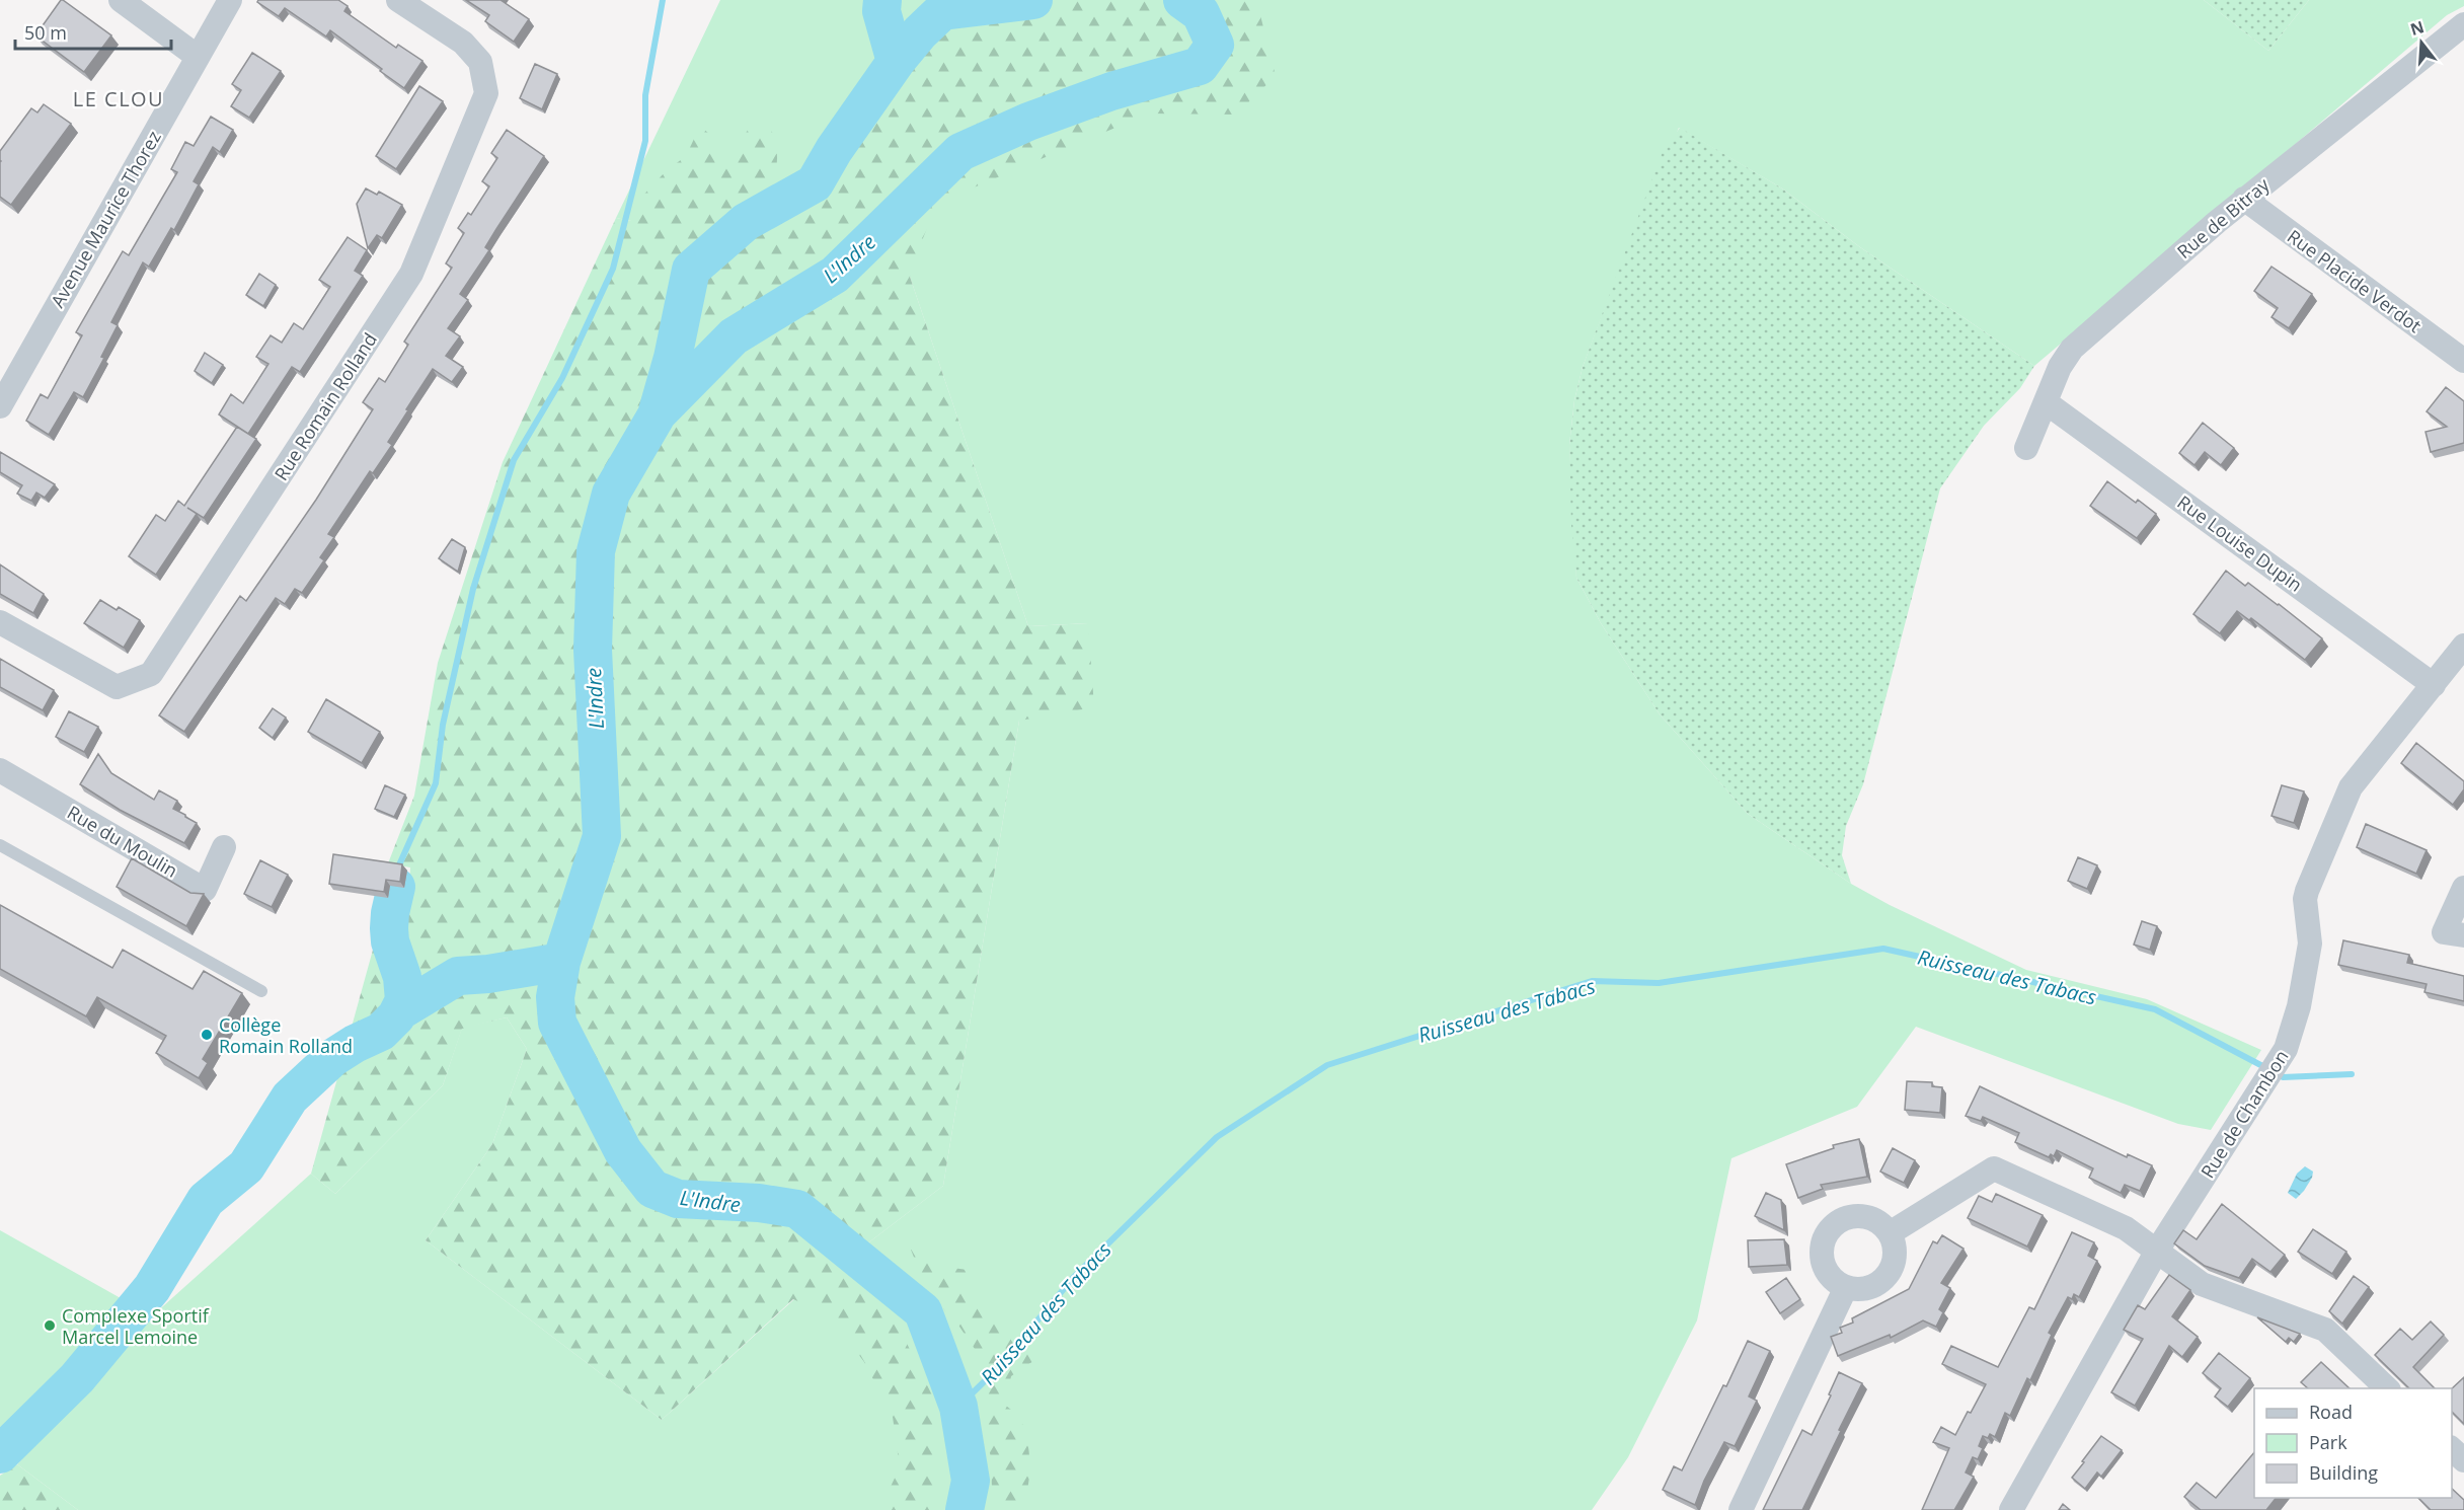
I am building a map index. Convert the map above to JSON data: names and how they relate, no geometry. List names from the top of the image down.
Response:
{
  "streets": {
    "street": [
      "Rue de Bitray",
      "Avenue Maurice Thorez",
      "Rue Placide Verdot",
      "Rue Romain Rolland",
      "Rue Louise Dupin",
      "Rue du Moulin",
      "Rue de Chambon"
    ]
  },
  "crossings": [
    ["Rue de Bitray", "Rue Placide Verdot"],
    ["Rue de Bitray", "Rue Louise Dupin"],
    ["Rue Louise Dupin", "Rue de Chambon"]
  ],
  "districts": ["LE CLOU"],
  "water": ["L'Indre", "Ruisseau des Tabacs"],
  "places": ["Collège Romain Rolland", "Complexe Sportif Marcel Lemoine"],
  "legend": ["Road", "Park", "Building"],
  "scale_bar": "50 m",
  "north": "top"
}
